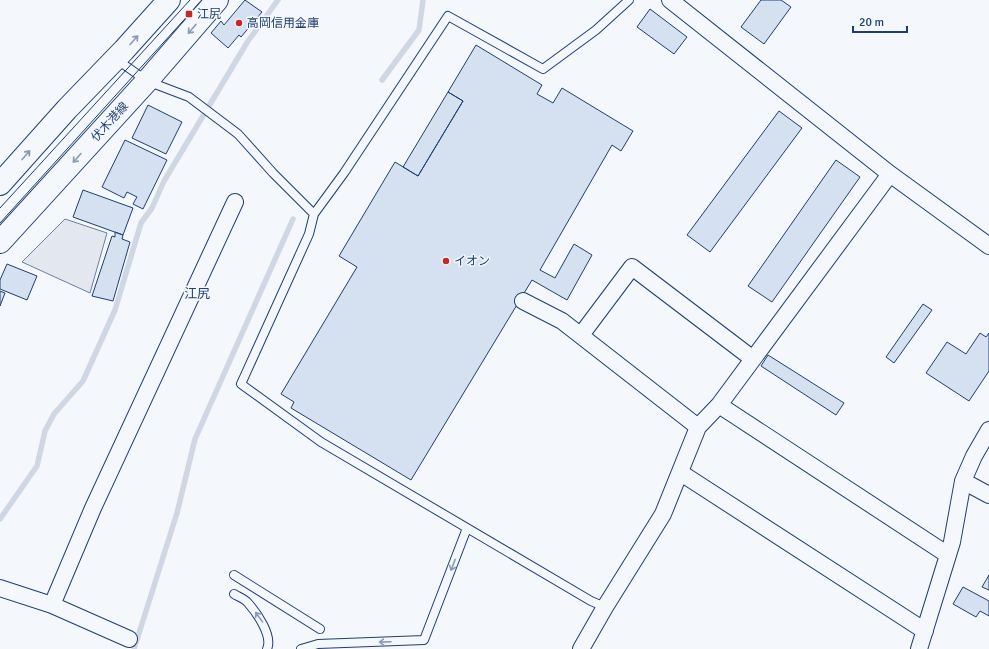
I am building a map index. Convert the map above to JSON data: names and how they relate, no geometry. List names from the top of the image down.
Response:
{
  "streets": {
    "main road": ["伏木港線"]
  },
  "districts": ["江尻"],
  "places": {
    "transit": ["江尻"],
    "other": ["高岡信用金庫", "イオン"]
  },
  "scale_bar": "20 m"
}
